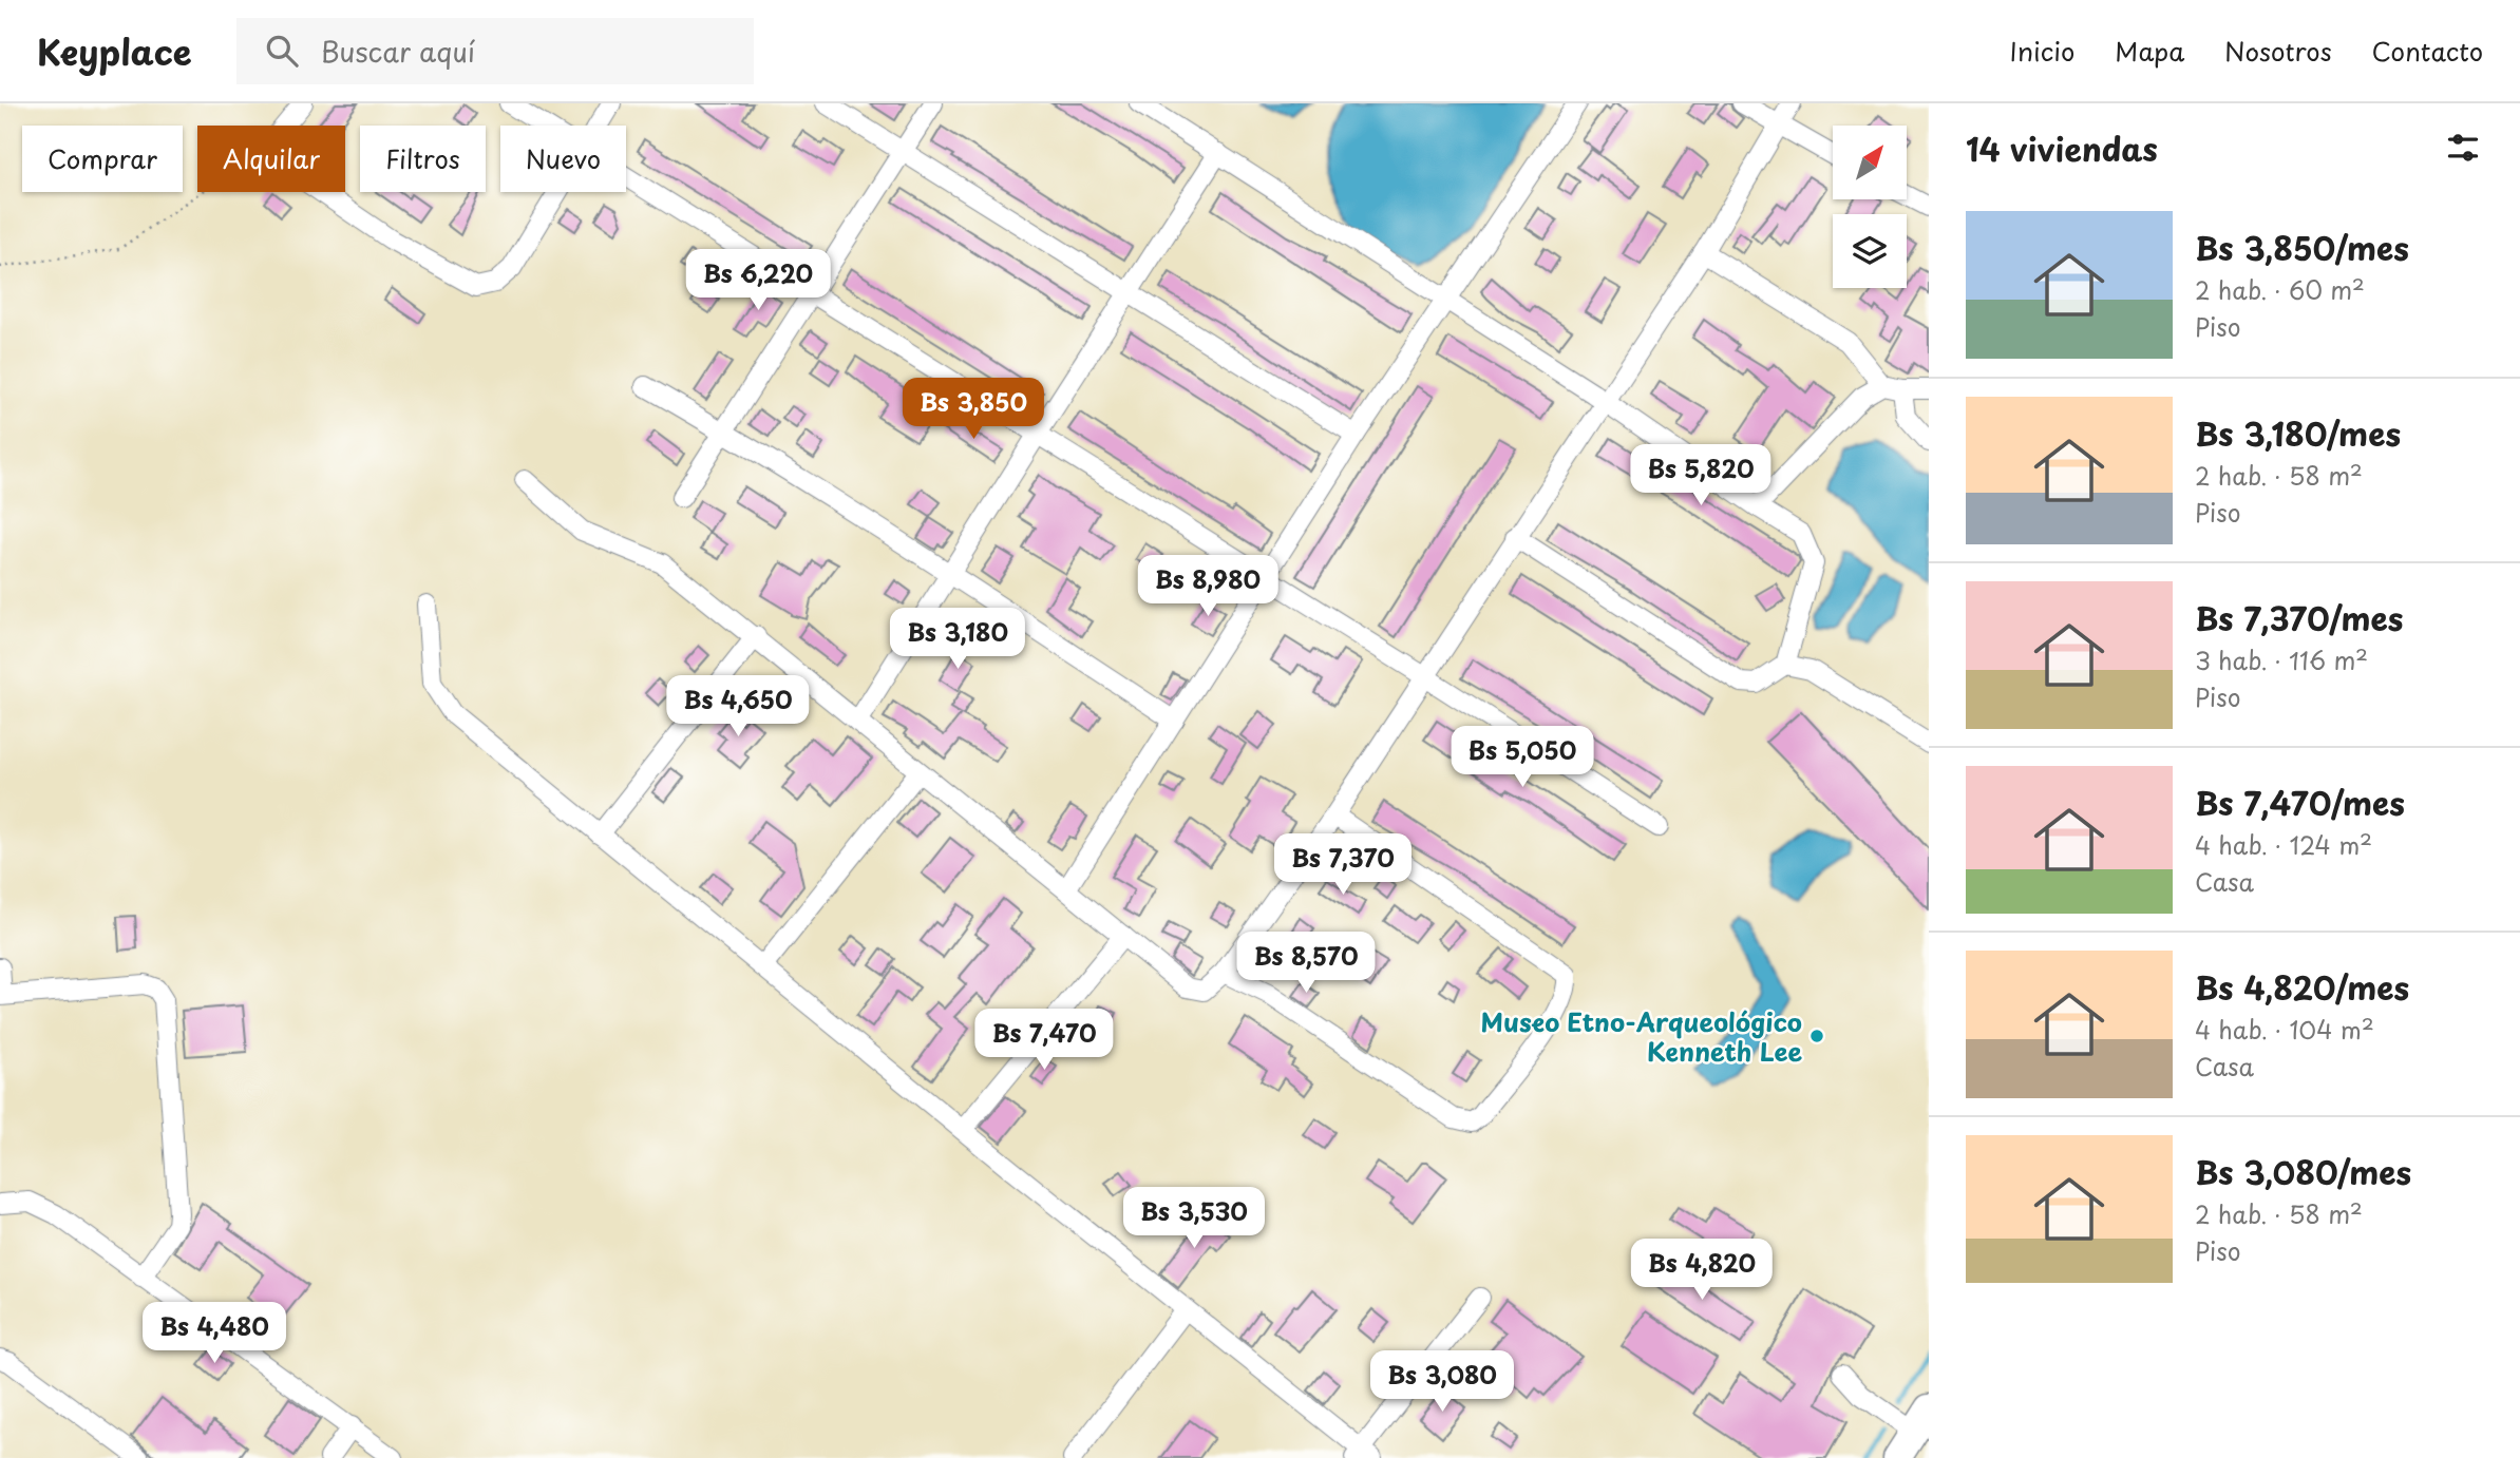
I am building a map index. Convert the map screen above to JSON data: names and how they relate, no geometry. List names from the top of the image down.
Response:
{
  "places": ["Museo Etno-Arqueológico Kenneth Lee"],
  "north": "top right",
  "page": {
    "header": "Keyplace",
    "search": "Buscar aquí",
    "nav": [
      "Inicio",
      "Mapa",
      "Nosotros",
      "Contacto"
    ],
    "heading": "14 viviendas",
    "chip": [
      "Comprar",
      "Alquilar",
      "Filtros",
      "Nuevo"
    ],
    "list": [
      {
        "name": "Bs 3,850/mes",
        "note": "2 hab. · 60 m² · Piso"
      },
      {
        "name": "Bs 3,180/mes",
        "note": "2 hab. · 58 m² · Piso"
      },
      {
        "name": "Bs 7,370/mes",
        "note": "3 hab. · 116 m² · Piso"
      },
      {
        "name": "Bs 7,470/mes",
        "note": "4 hab. · 124 m² · Casa"
      },
      {
        "name": "Bs 4,820/mes",
        "note": "4 hab. · 104 m² · Casa"
      },
      {
        "name": "Bs 3,080/mes",
        "note": "2 hab. · 58 m² · Piso"
      }
    ],
    "price": [
      "Bs 6,220",
      "Bs 3,850",
      "Bs 5,820",
      "Bs 8,980",
      "Bs 3,180",
      "Bs 4,650",
      "Bs 5,050",
      "Bs 7,370",
      "Bs 8,570",
      "Bs 7,470",
      "Bs 3,530",
      "Bs 4,820",
      "Bs 4,480",
      "Bs 3,080"
    ]
  }
}
